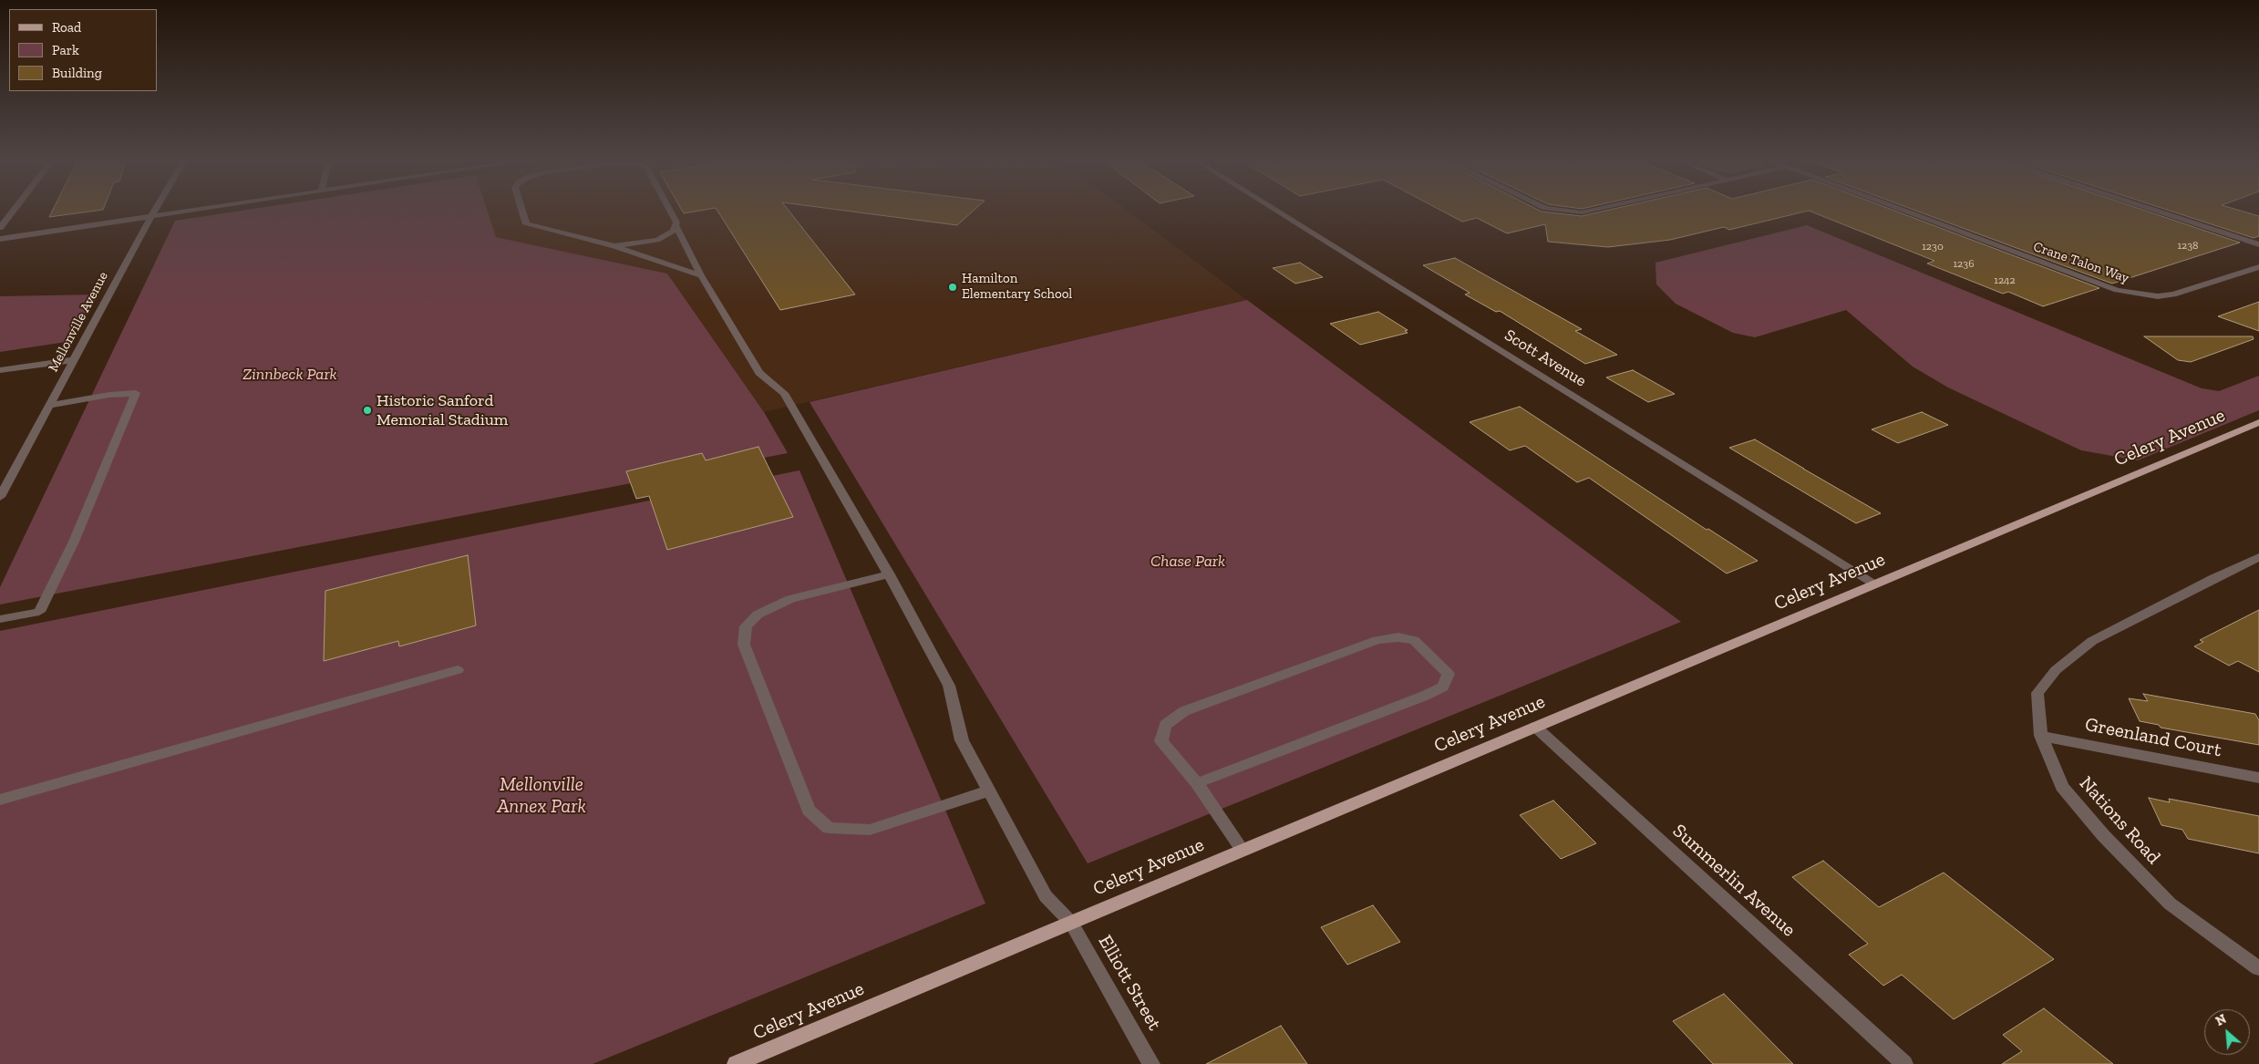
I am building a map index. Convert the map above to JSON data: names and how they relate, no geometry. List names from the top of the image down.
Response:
{
  "streets": {
    "main road": ["Celery Avenue"],
    "street": [
      "Crane Talon Way",
      "Mellonville Avenue",
      "Scott Avenue",
      "Greenland Court",
      "Nations Road",
      "Summerlin Avenue",
      "Elliott Street"
    ]
  },
  "crossings": [
    ["Scott Avenue", "Celery Avenue"],
    ["Celery Avenue", "Summerlin Avenue"],
    ["Celery Avenue", "Elliott Street"],
    ["Greenland Court", "Nations Road"]
  ],
  "parks": ["Zinnbeck Park", "Chase Park", "Mellonville Annex Park"],
  "places": ["Hamilton Elementary School", "Historic Sanford Memorial Stadium"],
  "house_numbers": [
    "1238",
    "1230",
    "1236",
    "1242"
  ],
  "legend": ["Road", "Park", "Building"],
  "north": "top left"
}
